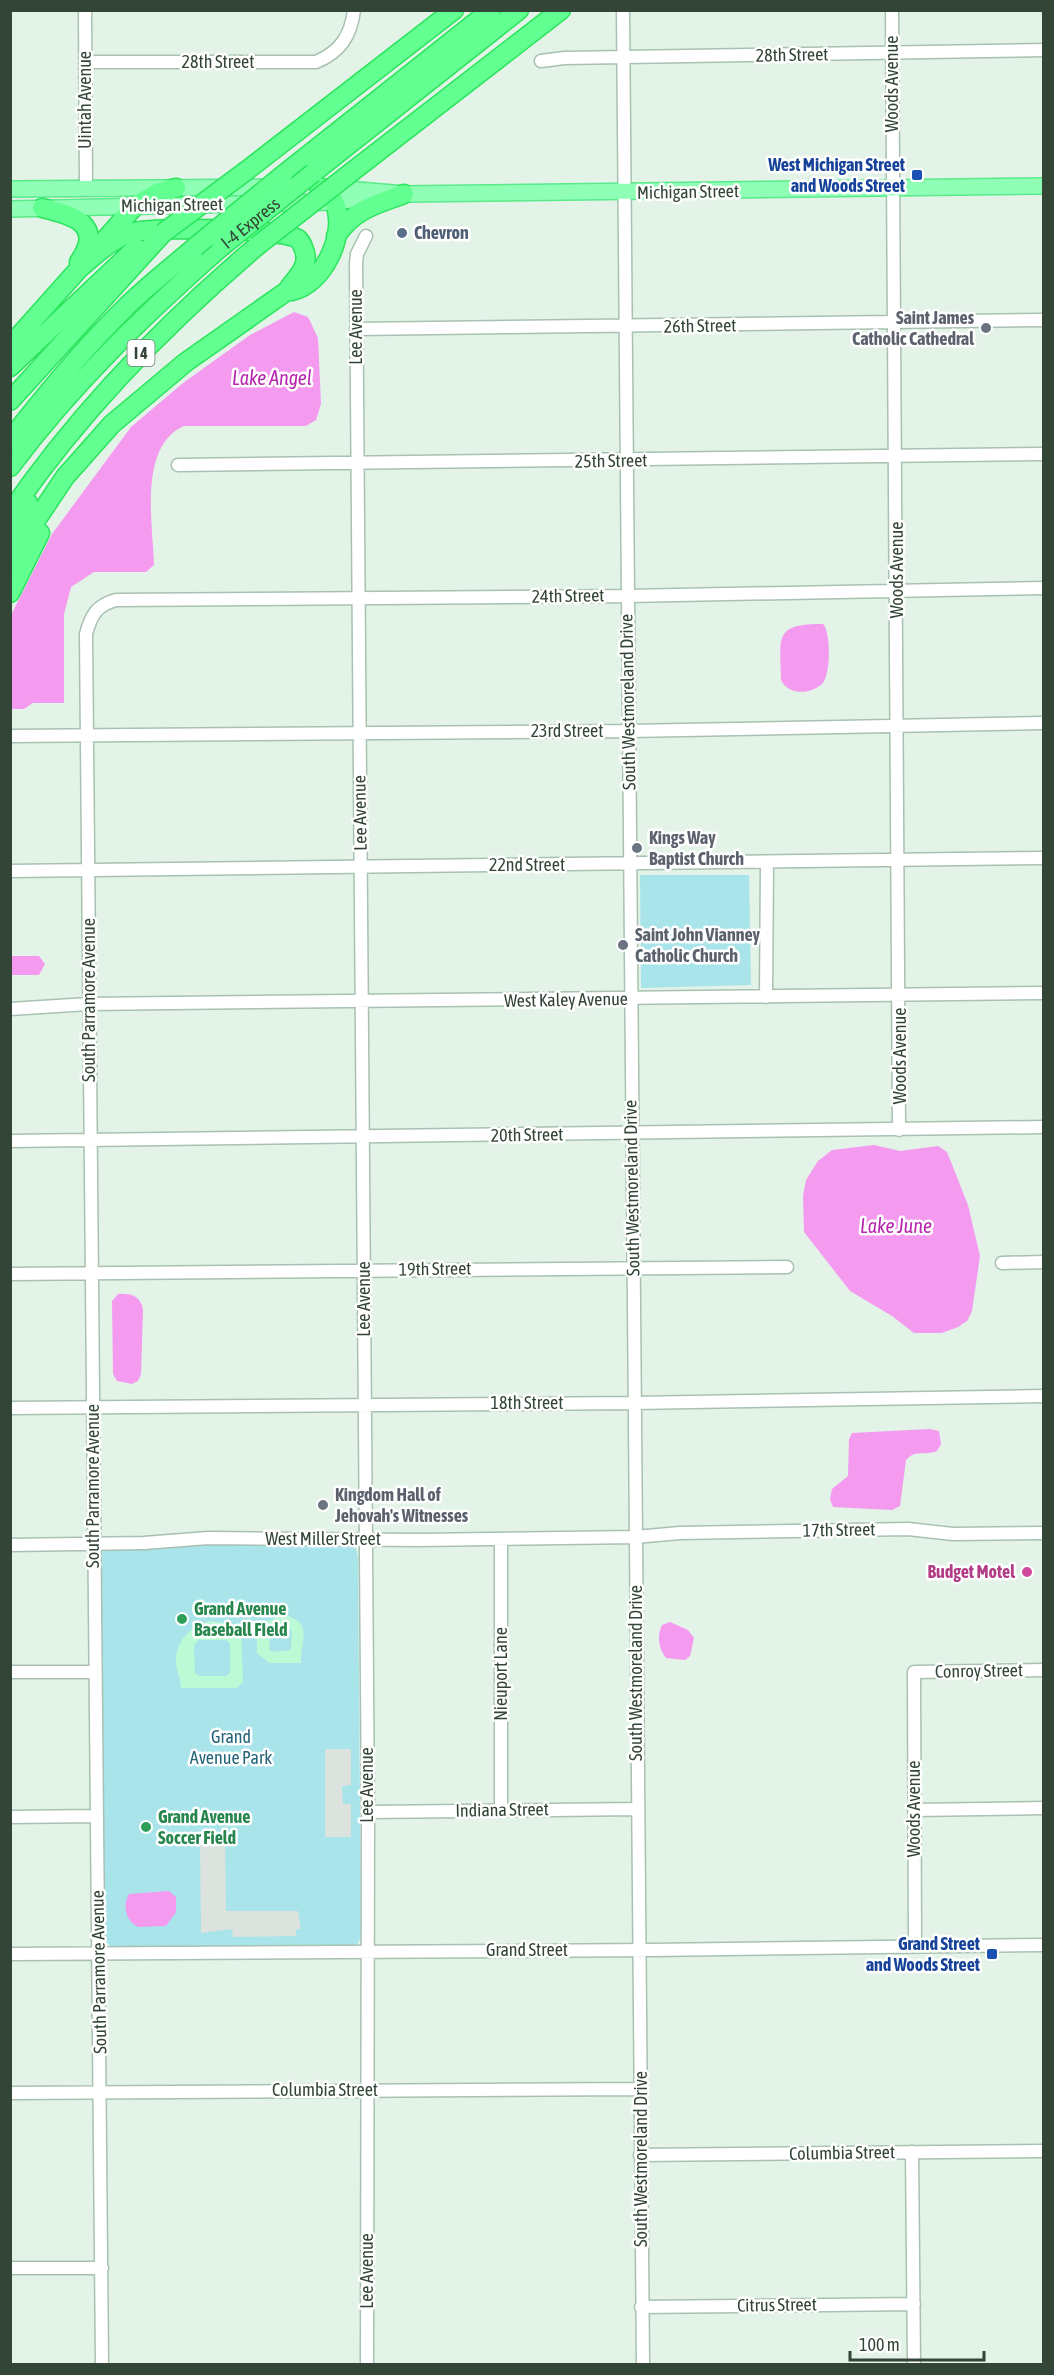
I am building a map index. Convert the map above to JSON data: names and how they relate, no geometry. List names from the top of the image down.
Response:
{
  "streets": {
    "highway": ["I-4 Express", "I 4"],
    "main road": ["Michigan Street"],
    "street": [
      "28th Street",
      "Woods Avenue",
      "Uintah Avenue",
      "26th Street",
      "Lee Avenue",
      "25th Street",
      "24th Street",
      "South Westmoreland Drive",
      "23rd Street",
      "22nd Street",
      "South Parramore Avenue",
      "West Kaley Avenue",
      "20th Street",
      "19th Street",
      "18th Street",
      "17th Street",
      "West Miller Street",
      "Conroy Street",
      "Nieuport Lane",
      "Indiana Street",
      "Grand Street",
      "Columbia Street",
      "Citrus Street"
    ]
  },
  "crossings": [
    ["28th Street", "Woods Avenue"],
    ["28th Street", "Uintah Avenue"],
    ["28th Street", "South Westmoreland Drive"],
    ["Woods Avenue", "Michigan Street"],
    ["Woods Avenue", "26th Street"],
    ["Woods Avenue", "25th Street"],
    ["Woods Avenue", "24th Street"],
    ["Woods Avenue", "23rd Street"],
    ["Woods Avenue", "22nd Street"],
    ["Woods Avenue", "West Kaley Avenue"],
    ["Woods Avenue", "20th Street"],
    ["Woods Avenue", "Conroy Street"],
    ["Woods Avenue", "Grand Street"],
    ["Uintah Avenue", "Michigan Street"],
    ["Michigan Street", "I-4 Express"],
    ["Michigan Street", "South Westmoreland Drive"],
    ["26th Street", "Lee Avenue"],
    ["26th Street", "South Westmoreland Drive"],
    ["Lee Avenue", "25th Street"],
    ["Lee Avenue", "24th Street"],
    ["Lee Avenue", "23rd Street"],
    ["Lee Avenue", "22nd Street"],
    ["Lee Avenue", "West Kaley Avenue"],
    ["Lee Avenue", "20th Street"],
    ["Lee Avenue", "19th Street"],
    ["Lee Avenue", "18th Street"],
    ["Lee Avenue", "West Miller Street"],
    ["Lee Avenue", "Indiana Street"],
    ["Lee Avenue", "Grand Street"],
    ["Lee Avenue", "Columbia Street"],
    ["25th Street", "South Westmoreland Drive"],
    ["24th Street", "South Westmoreland Drive"],
    ["24th Street", "South Parramore Avenue"],
    ["South Westmoreland Drive", "23rd Street"],
    ["South Westmoreland Drive", "22nd Street"],
    ["South Westmoreland Drive", "West Kaley Avenue"],
    ["South Westmoreland Drive", "20th Street"],
    ["South Westmoreland Drive", "19th Street"],
    ["South Westmoreland Drive", "18th Street"],
    ["South Westmoreland Drive", "17th Street"],
    ["South Westmoreland Drive", "West Miller Street"],
    ["South Westmoreland Drive", "Indiana Street"],
    ["South Westmoreland Drive", "Grand Street"],
    ["South Westmoreland Drive", "Columbia Street"],
    ["South Westmoreland Drive", "Citrus Street"],
    ["23rd Street", "South Parramore Avenue"],
    ["22nd Street", "South Parramore Avenue"],
    ["South Parramore Avenue", "West Kaley Avenue"],
    ["South Parramore Avenue", "20th Street"],
    ["South Parramore Avenue", "19th Street"],
    ["South Parramore Avenue", "18th Street"],
    ["South Parramore Avenue", "West Miller Street"],
    ["South Parramore Avenue", "Grand Street"],
    ["South Parramore Avenue", "Columbia Street"],
    ["17th Street", "West Miller Street"],
    ["West Miller Street", "Nieuport Lane"],
    ["Nieuport Lane", "Indiana Street"]
  ],
  "water": ["Lake Angel", "Lake June"],
  "parks": ["Grand Avenue Park"],
  "places": {
    "transit": ["West Michigan Street and Woods Street", "Grand Street and Woods Street"],
    "other": [
      "Chevron",
      "Saint James Catholic Cathedral",
      "Kings Way Baptist Church",
      "Saint John Vianney Catholic Church",
      "Kingdom Hall of Jehovah's Witnesses",
      "Budget Motel",
      "Grand Avenue Baseball FIeld",
      "Grand Avenue Soccer Field"
    ]
  },
  "scale_bar": "100 m"
}
